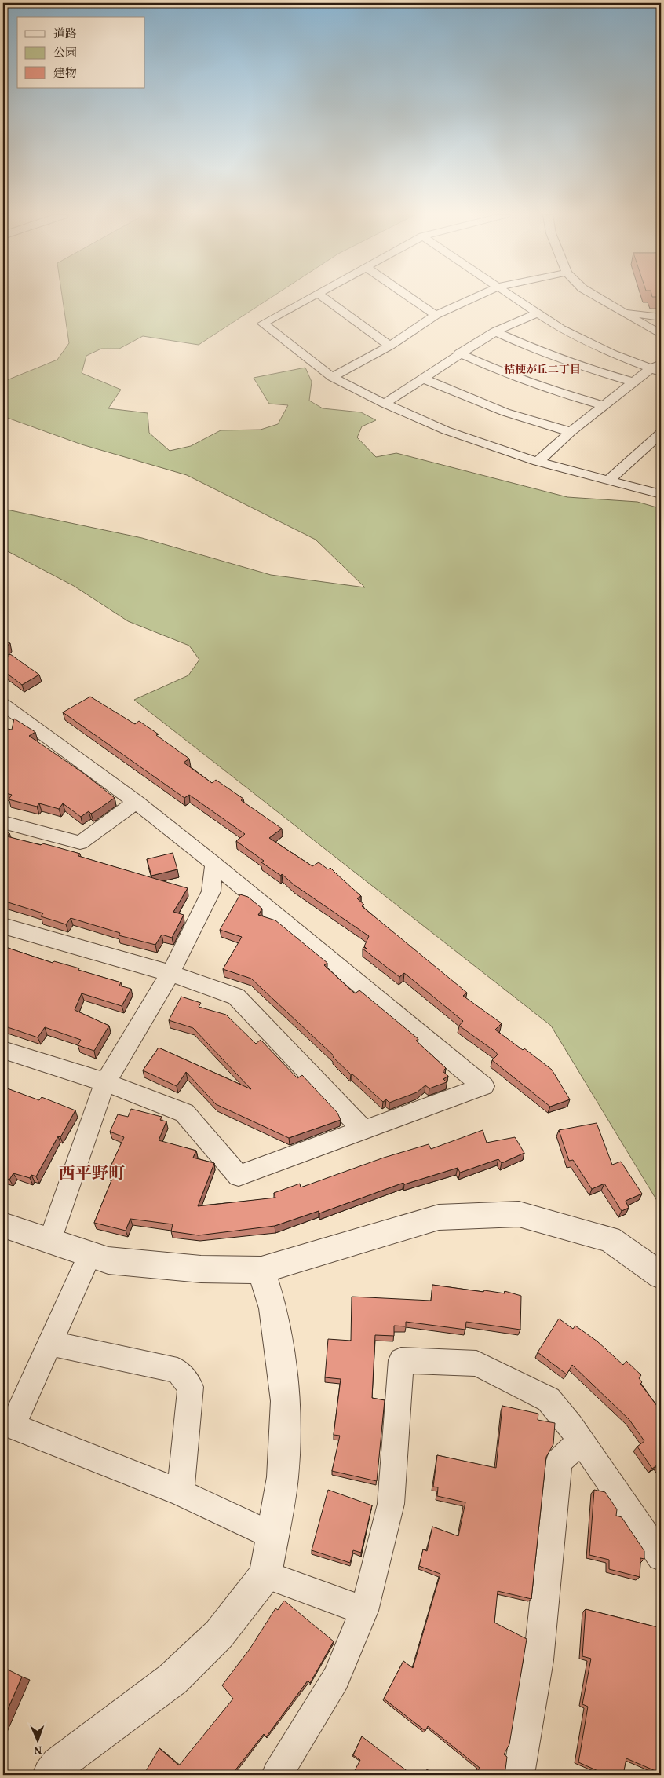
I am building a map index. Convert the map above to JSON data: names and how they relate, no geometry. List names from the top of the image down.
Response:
{
  "districts": ["桔梗が丘二丁目", "西平野町"],
  "legend": ["道路", "公園", "建物"],
  "north": "bottom"
}
